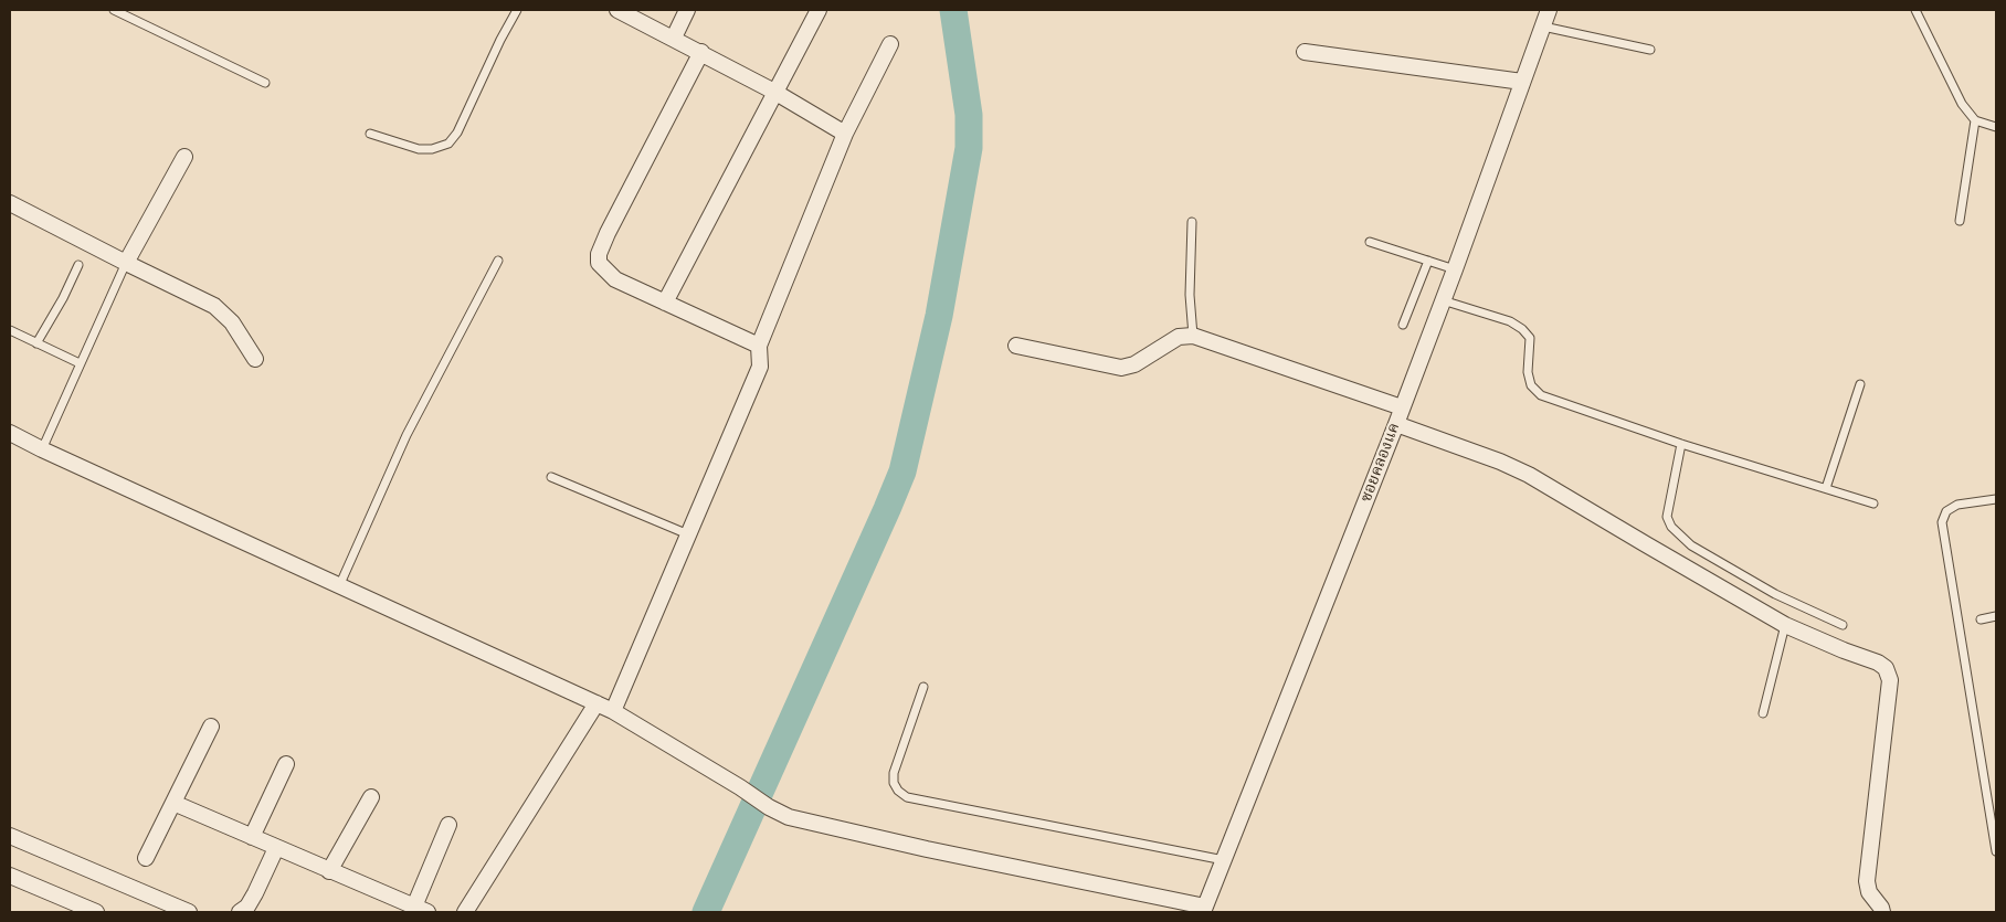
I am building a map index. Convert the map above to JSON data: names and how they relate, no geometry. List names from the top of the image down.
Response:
{
  "streets": {
    "street": ["ซอยคลองแค"]
  }
}
